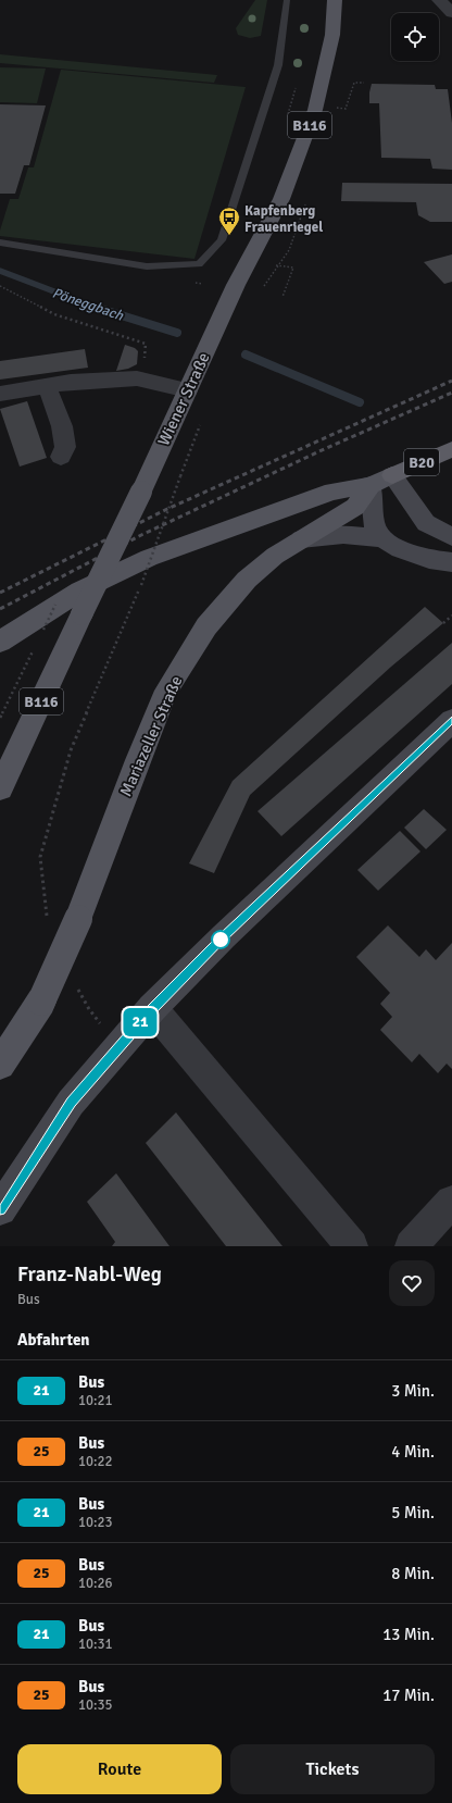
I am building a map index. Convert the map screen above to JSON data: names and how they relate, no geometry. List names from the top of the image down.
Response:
{
  "streets": {
    "highway": ["B20"],
    "main road": ["B116", "Wiener Straße", "Mariazeller Straße"]
  },
  "crossings": [
    ["B20", "Mariazeller Straße"]
  ],
  "water": ["Pöneggbach"],
  "places": {
    "bus stop": ["Kapfenberg Frauenriegel"]
  },
  "lines": ["bus line 21"],
  "page": {
    "on_map": "21",
    "heading": [
      ["Franz-Nabl-Weg", "Bus"],
      "Abfahrten"
    ],
    "list": [
      {
        "mark": "21",
        "name": "Bus",
        "note": "10:21",
        "value": "3 Min."
      },
      {
        "mark": "25",
        "name": "Bus",
        "note": "10:22",
        "value": "4 Min."
      },
      {
        "mark": "21",
        "name": "Bus",
        "note": "10:23",
        "value": "5 Min."
      },
      {
        "mark": "25",
        "name": "Bus",
        "note": "10:26",
        "value": "8 Min."
      },
      {
        "mark": "21",
        "name": "Bus",
        "note": "10:31",
        "value": "13 Min."
      },
      {
        "mark": "25",
        "name": "Bus",
        "note": "10:35",
        "value": "17 Min."
      }
    ],
    "buttons": ["Route", "Tickets"]
  }
}
